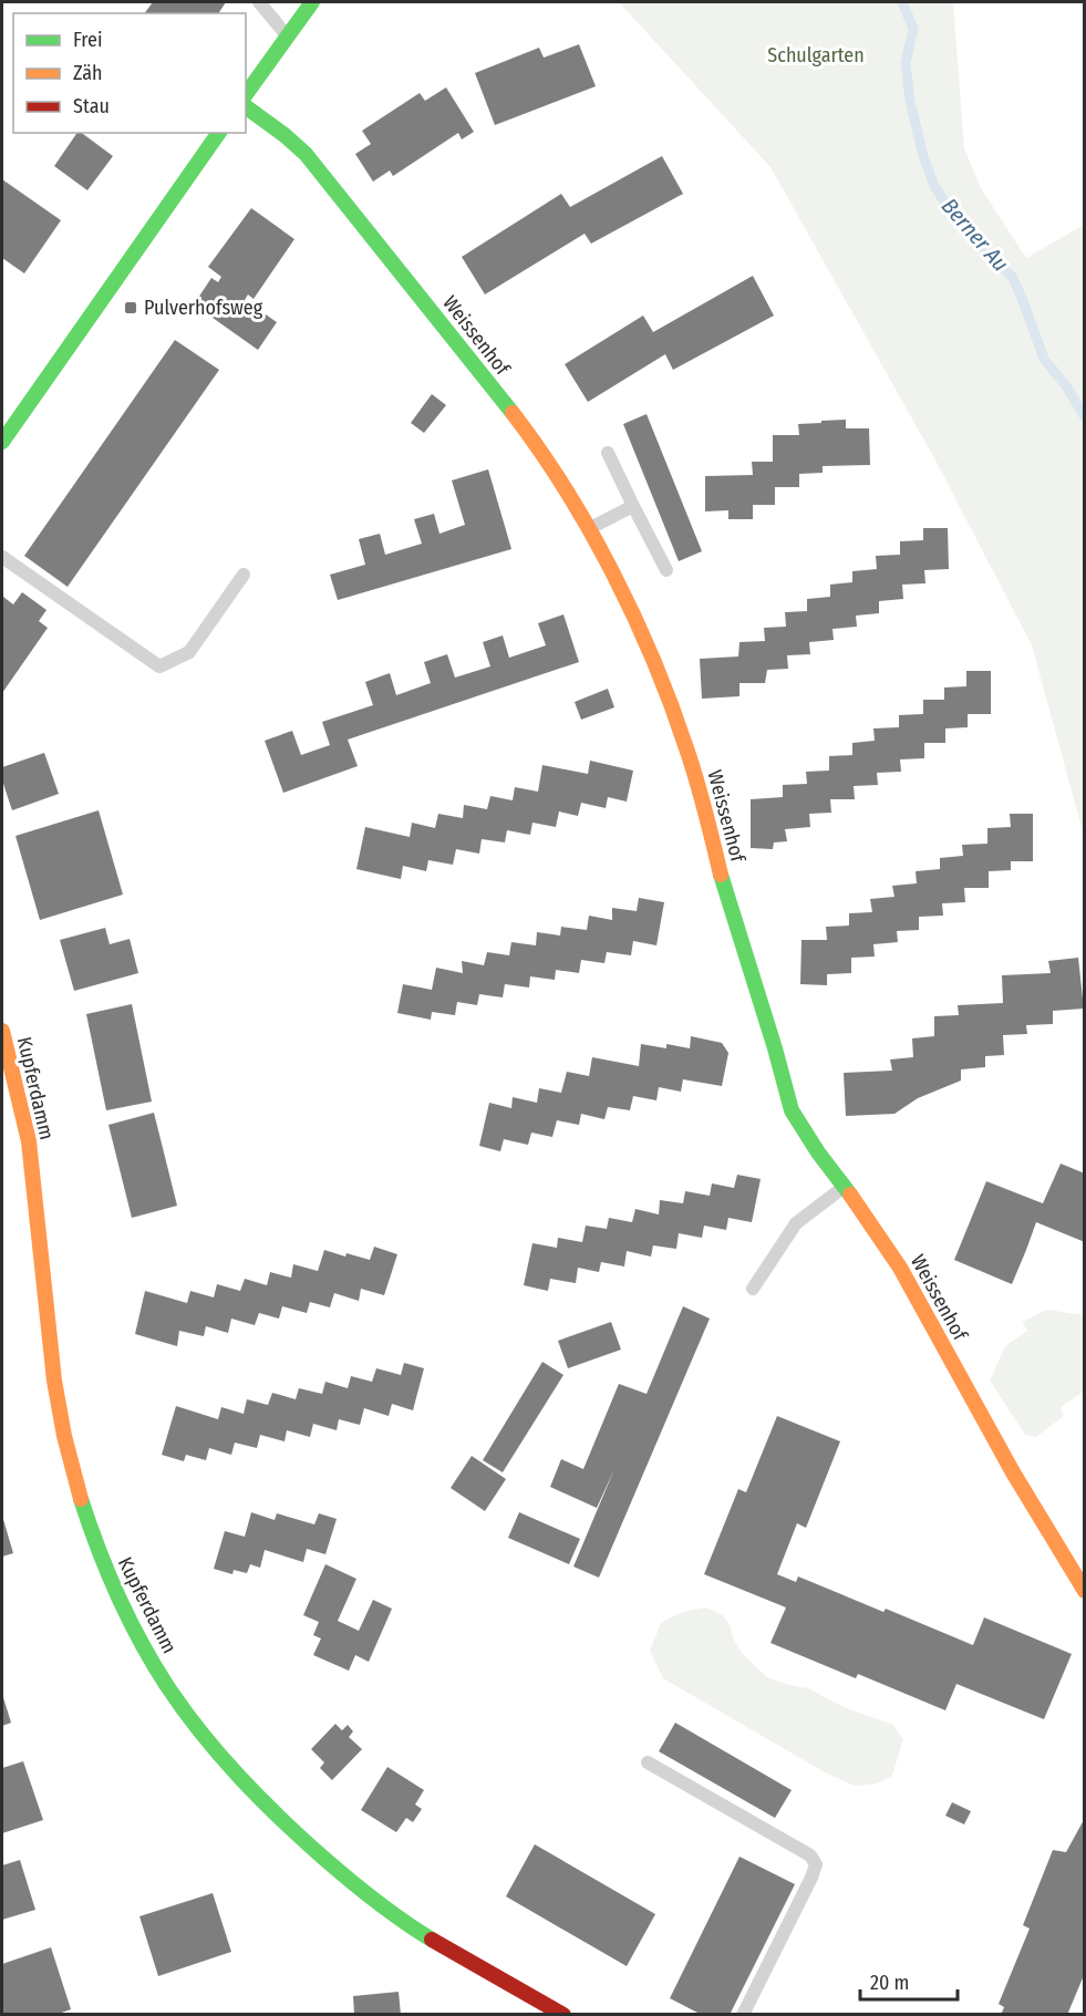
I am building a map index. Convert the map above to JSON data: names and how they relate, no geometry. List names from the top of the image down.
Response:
{
  "streets": {
    "street": ["Weissenhof", "Kupferdamm"]
  },
  "water": ["Berner Au"],
  "parks": ["Schulgarten"],
  "places": {
    "transit": ["Pulverhofsweg"]
  },
  "legend": ["Frei", "Zäh", "Stau"],
  "scale_bar": "20 m"
}
